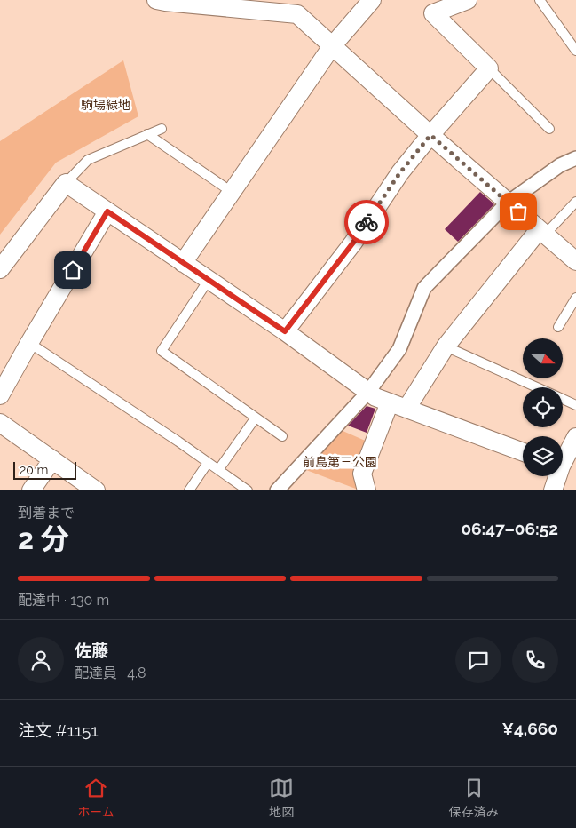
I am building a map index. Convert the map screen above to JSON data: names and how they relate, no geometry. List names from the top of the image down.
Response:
{
  "parks": ["駒場緑地", "前島第三公園"],
  "scale_bar": "20 m",
  "north": "right",
  "page": {
    "scale": "20 m",
    "heading": ["2 分", "到着まで", "06:47–06:52"],
    "panel": [
      "佐藤",
      "配達員 · 4.8",
      "注文 #1151",
      "¥4,660"
    ],
    "bar": "配達中 · 130 m",
    "tabs": ["ホーム", "地図", "保存済み"]
  }
}
